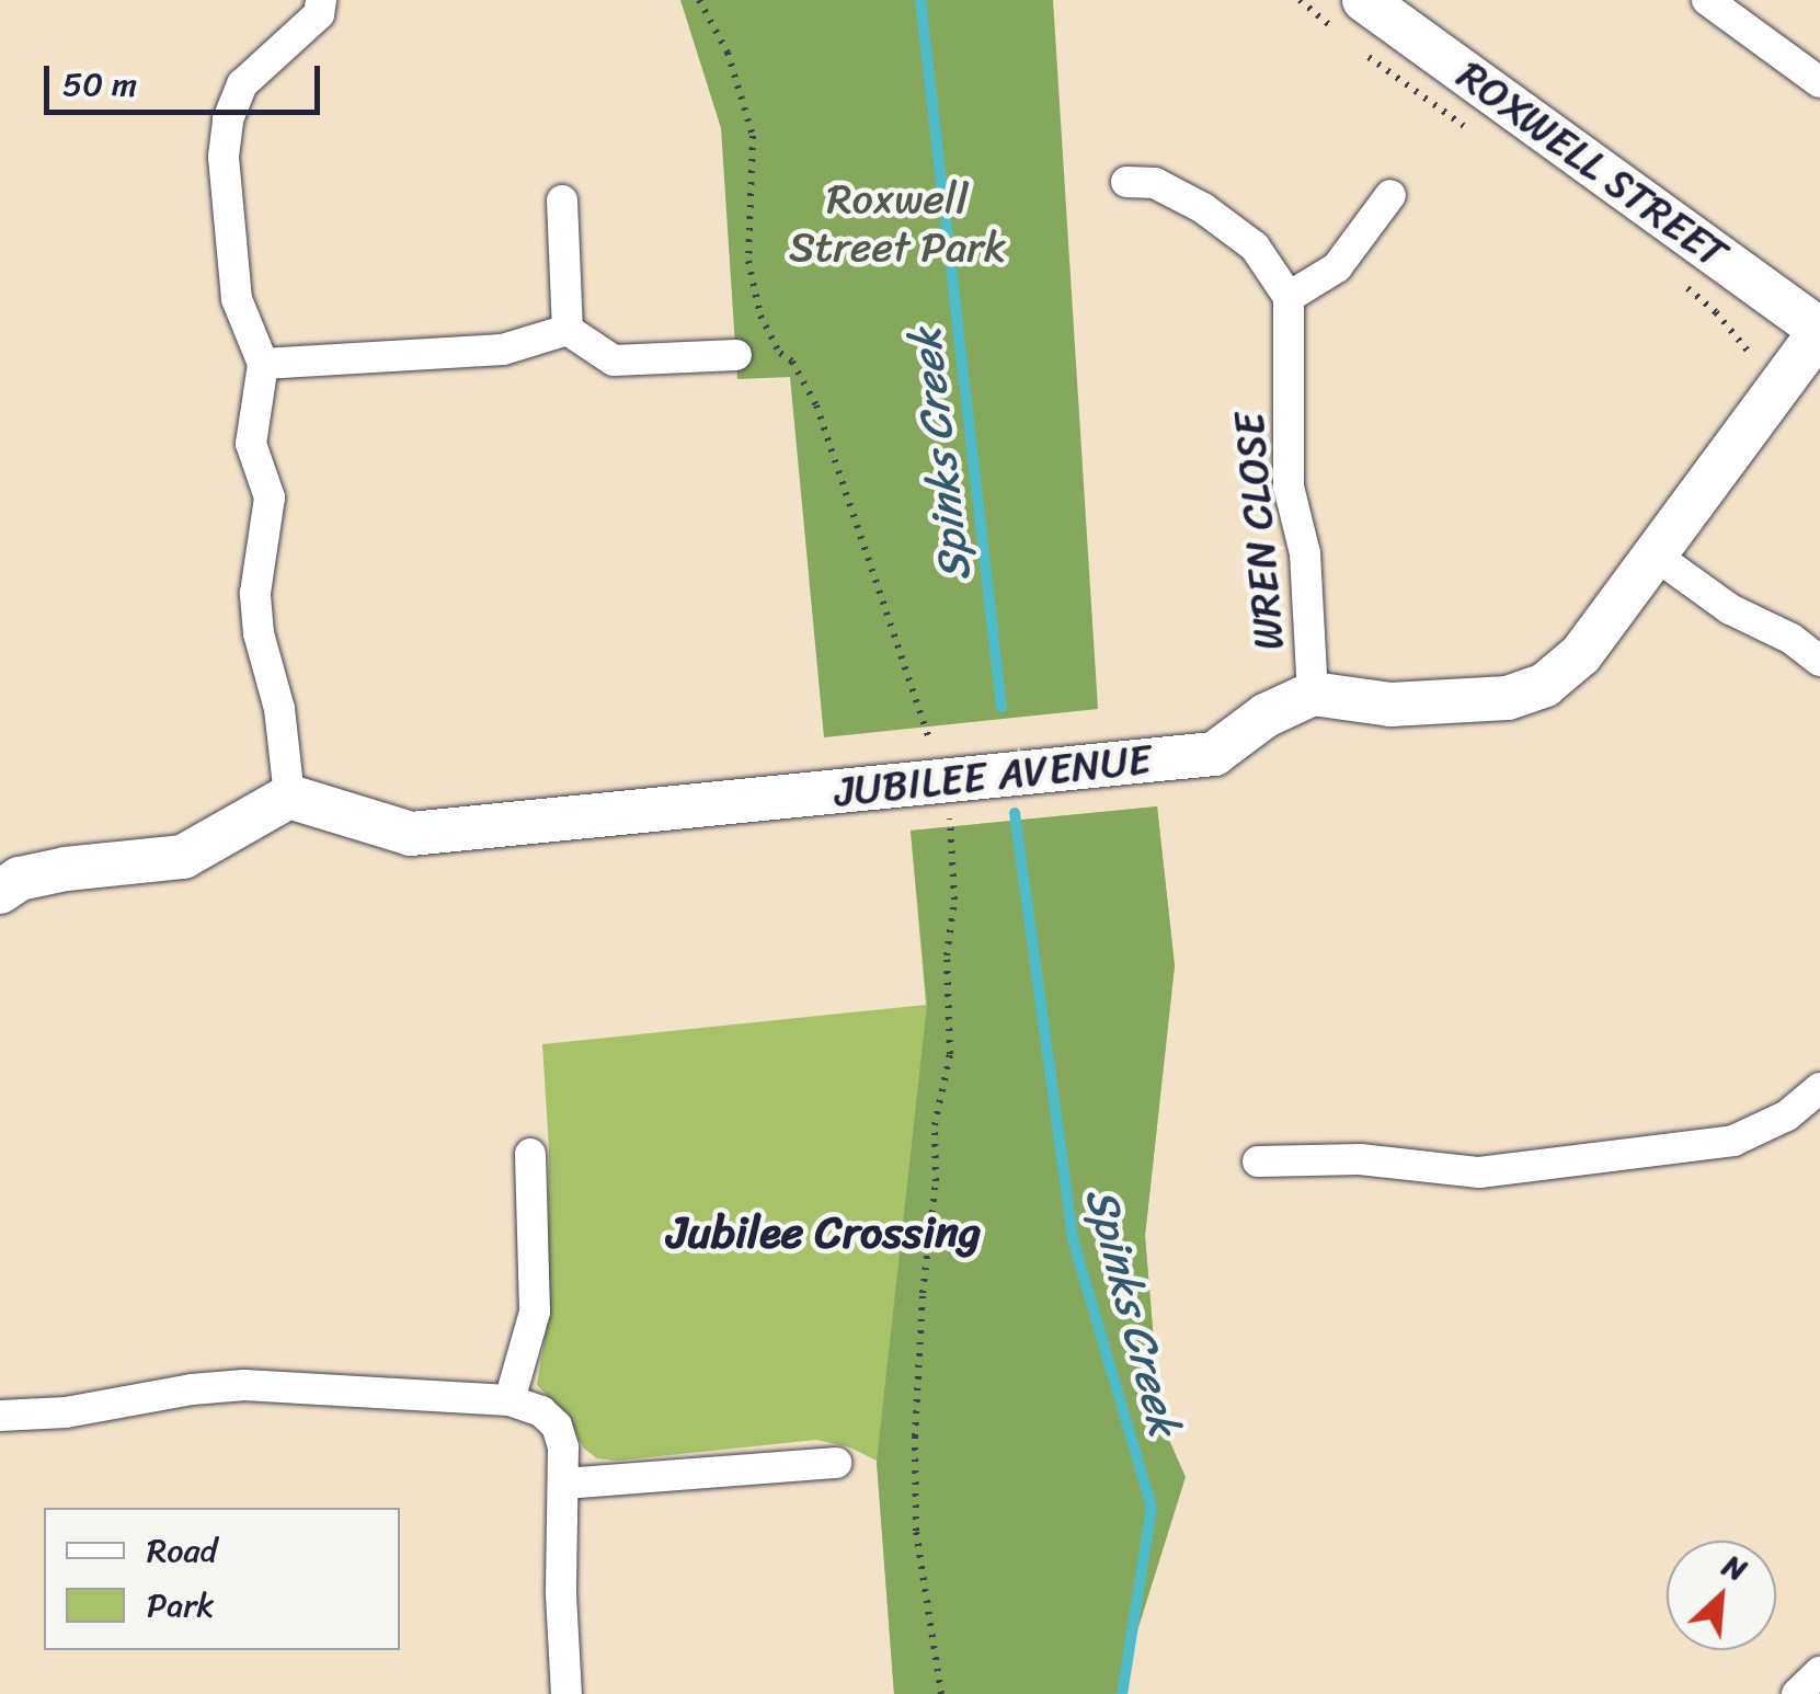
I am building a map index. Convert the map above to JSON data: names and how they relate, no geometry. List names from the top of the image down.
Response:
{
  "streets": {
    "street": ["ROXWELL STREET", "WREN CLOSE", "JUBILEE AVENUE"]
  },
  "crossings": [
    ["WREN CLOSE", "JUBILEE AVENUE"]
  ],
  "districts": ["Jubilee Crossing"],
  "water": ["Spinks Creek"],
  "parks": ["Roxwell Street Park"],
  "legend": ["Road", "Park"],
  "scale_bar": "50 m",
  "north": "top right"
}
